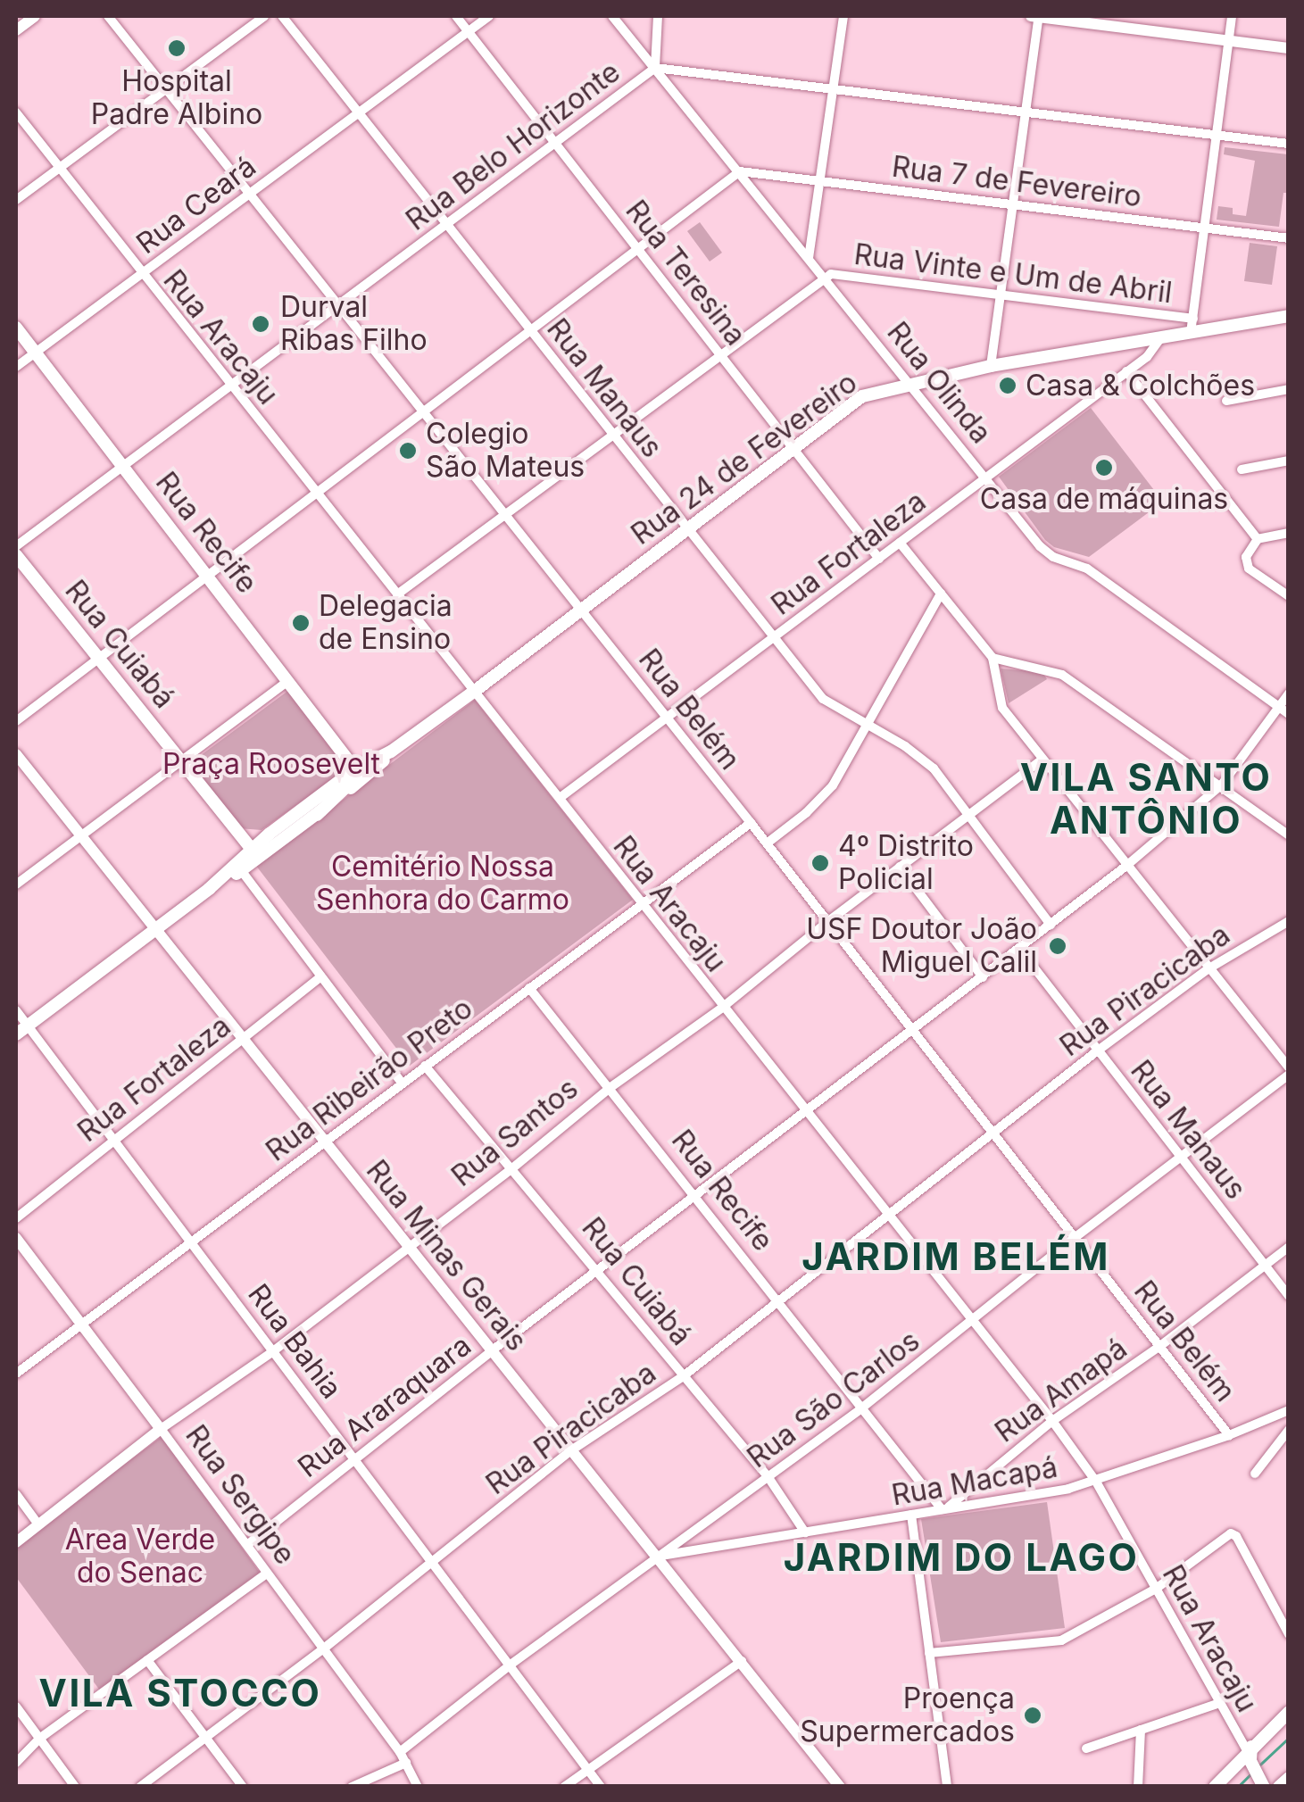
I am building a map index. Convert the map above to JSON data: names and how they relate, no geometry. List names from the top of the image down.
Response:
{
  "streets": {
    "main road": ["Rua 24 de Fevereiro", "Rua Recife", "Rua Cuiabá"],
    "street": [
      "Rua Belo Horizonte",
      "Rua 7 de Fevereiro",
      "Rua Ceará",
      "Rua Teresina",
      "Rua Vinte e Um de Abril",
      "Rua Aracaju",
      "Rua Olinda",
      "Rua Manaus",
      "Rua Fortaleza",
      "Rua Belém",
      "Rua Piracicaba",
      "Rua Ribeirão Preto",
      "Rua Santos",
      "Rua Minas Gerais",
      "Rua Bahia",
      "Rua Amapá",
      "Rua São Carlos",
      "Rua Araraquara",
      "Rua Macapá",
      "Rua Sergipe"
    ]
  },
  "crossings": [
    ["Rua Belo Horizonte", "Rua Teresina"],
    ["Rua Belo Horizonte", "Rua Aracaju"],
    ["Rua Belo Horizonte", "Rua Olinda"],
    ["Rua Belo Horizonte", "Rua Manaus"],
    ["Rua Belo Horizonte", "Rua Recife"],
    ["Rua Belo Horizonte", "Rua Belém"],
    ["Rua 7 de Fevereiro", "Rua Olinda"],
    ["Rua Ceará", "Rua Teresina"],
    ["Rua Ceará", "Rua Aracaju"],
    ["Rua Ceará", "Rua Manaus"],
    ["Rua Ceará", "Rua Recife"],
    ["Rua Ceará", "Rua Belém"],
    ["Rua Teresina", "Rua Vinte e Um de Abril"],
    ["Rua Teresina", "Rua 24 de Fevereiro"],
    ["Rua Teresina", "Rua Fortaleza"],
    ["Rua Vinte e Um de Abril", "Rua Aracaju"],
    ["Rua Vinte e Um de Abril", "Rua Olinda"],
    ["Rua Vinte e Um de Abril", "Rua Manaus"],
    ["Rua Vinte e Um de Abril", "Rua Belém"],
    ["Rua Aracaju", "Rua 24 de Fevereiro"],
    ["Rua Aracaju", "Rua Fortaleza"],
    ["Rua Aracaju", "Rua Piracicaba"],
    ["Rua Aracaju", "Rua Ribeirão Preto"],
    ["Rua Aracaju", "Rua Santos"],
    ["Rua Aracaju", "Rua Amapá"],
    ["Rua Aracaju", "Rua São Carlos"],
    ["Rua Aracaju", "Rua Araraquara"],
    ["Rua Aracaju", "Rua Macapá"],
    ["Rua Olinda", "Rua 24 de Fevereiro"],
    ["Rua Olinda", "Rua Fortaleza"],
    ["Rua Olinda", "Rua Araraquara"],
    ["Rua Manaus", "Rua 24 de Fevereiro"],
    ["Rua Manaus", "Rua Fortaleza"],
    ["Rua Manaus", "Rua Piracicaba"],
    ["Rua Manaus", "Rua Santos"],
    ["Rua Manaus", "Rua Amapá"],
    ["Rua Manaus", "Rua São Carlos"],
    ["Rua Manaus", "Rua Araraquara"],
    ["Rua 24 de Fevereiro", "Rua Recife"],
    ["Rua 24 de Fevereiro", "Rua Fortaleza"],
    ["Rua 24 de Fevereiro", "Rua Cuiabá"],
    ["Rua 24 de Fevereiro", "Rua Belém"],
    ["Rua 24 de Fevereiro", "Rua Minas Gerais"],
    ["Rua 24 de Fevereiro", "Rua Bahia"],
    ["Rua Recife", "Rua Piracicaba"],
    ["Rua Recife", "Rua Ribeirão Preto"],
    ["Rua Recife", "Rua Santos"],
    ["Rua Recife", "Rua Amapá"],
    ["Rua Recife", "Rua São Carlos"],
    ["Rua Recife", "Rua Araraquara"],
    ["Rua Recife", "Rua Macapá"],
    ["Rua Fortaleza", "Rua Belém"],
    ["Rua Fortaleza", "Rua Minas Gerais"],
    ["Rua Fortaleza", "Rua Bahia"],
    ["Rua Cuiabá", "Rua Piracicaba"],
    ["Rua Cuiabá", "Rua Ribeirão Preto"],
    ["Rua Cuiabá", "Rua Santos"],
    ["Rua Cuiabá", "Rua São Carlos"],
    ["Rua Cuiabá", "Rua Araraquara"],
    ["Rua Cuiabá", "Rua Macapá"],
    ["Rua Belém", "Rua Piracicaba"],
    ["Rua Belém", "Rua Ribeirão Preto"],
    ["Rua Belém", "Rua Santos"],
    ["Rua Belém", "Rua Amapá"],
    ["Rua Belém", "Rua São Carlos"],
    ["Rua Belém", "Rua Araraquara"],
    ["Rua Belém", "Rua Macapá"],
    ["Rua Piracicaba", "Rua Minas Gerais"],
    ["Rua Piracicaba", "Rua Bahia"],
    ["Rua Piracicaba", "Rua Sergipe"],
    ["Rua Ribeirão Preto", "Rua Minas Gerais"],
    ["Rua Ribeirão Preto", "Rua Bahia"],
    ["Rua Ribeirão Preto", "Rua Sergipe"],
    ["Rua Santos", "Rua Minas Gerais"],
    ["Rua Santos", "Rua Bahia"],
    ["Rua Santos", "Rua Sergipe"],
    ["Rua Minas Gerais", "Rua São Carlos"],
    ["Rua Minas Gerais", "Rua Araraquara"],
    ["Rua Minas Gerais", "Rua Macapá"],
    ["Rua Bahia", "Rua São Carlos"],
    ["Rua Bahia", "Rua Araraquara"],
    ["Rua Amapá", "Rua Macapá"],
    ["Rua São Carlos", "Rua Macapá"],
    ["Rua São Carlos", "Rua Sergipe"],
    ["Rua Araraquara", "Rua Sergipe"]
  ],
  "districts": [
    "VILA SANTO ANTÔNIO",
    "JARDIM BELÉM",
    "JARDIM DO LAGO",
    "VILA STOCCO"
  ],
  "parks": ["Praça Roosevelt", "Cemitério Nossa Senhora do Carmo", "Area Verde do Senac"],
  "places": [
    "Hospital Padre Albino",
    "Durval Ribas Filho",
    "Casa & Colchões",
    "Colegio São Mateus",
    "Casa de máquinas",
    "Delegacia de Ensino",
    "4º Distrito Policial",
    "USF Doutor João Miguel Calil",
    "Proença Supermercados"
  ]
}
